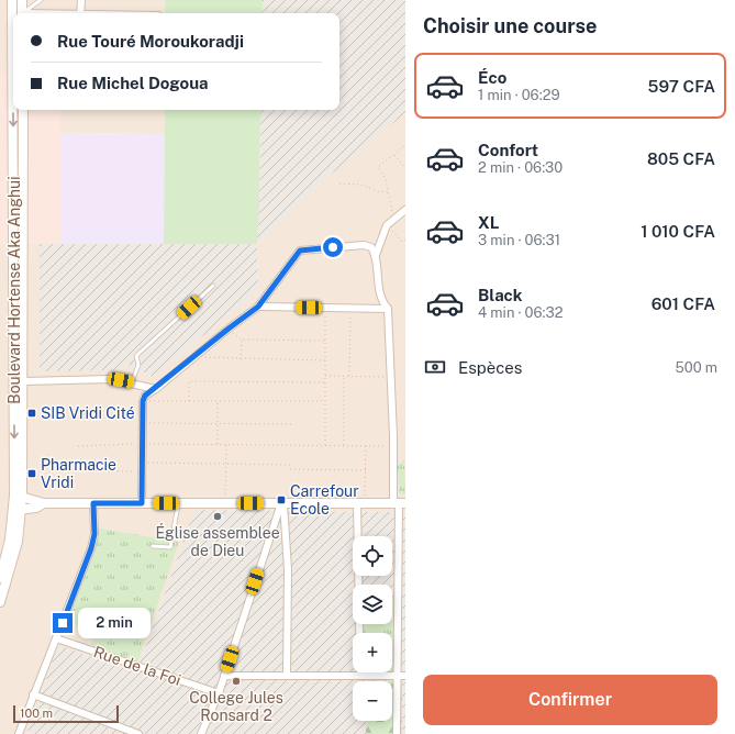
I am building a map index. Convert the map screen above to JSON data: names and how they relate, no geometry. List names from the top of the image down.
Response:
{
  "streets": {
    "main road": ["Boulevard Hortense Aka Anghui"],
    "street": ["Rue de la Foi"]
  },
  "places": {
    "transit": ["SIB Vridi Cité", "Pharmacie Vridi", "Carrefour Ecole"],
    "other": ["Église assemblee de Dieu", "College Jules Ronsard 2"]
  },
  "scale_bar": "100 m",
  "page": {
    "heading": "Choisir une course",
    "banner": ["Rue Touré Moroukoradji", "Rue Michel Dogoua"],
    "list": [
      {
        "name": "Éco",
        "note": "1 min · 06:29",
        "value": "597 CFA"
      },
      {
        "name": "Confort",
        "note": "2 min · 06:30",
        "value": "805 CFA"
      },
      {
        "name": "XL",
        "note": "3 min · 06:31",
        "value": "1 010 CFA"
      },
      {
        "name": "Black",
        "note": "4 min · 06:32",
        "value": "601 CFA"
      }
    ],
    "pay": ["Espèces", "500 m"],
    "map_buttons": ["+", "−"],
    "bubble": "2 min",
    "buttons": "Confirmer",
    "scale": "100 m"
  }
}
